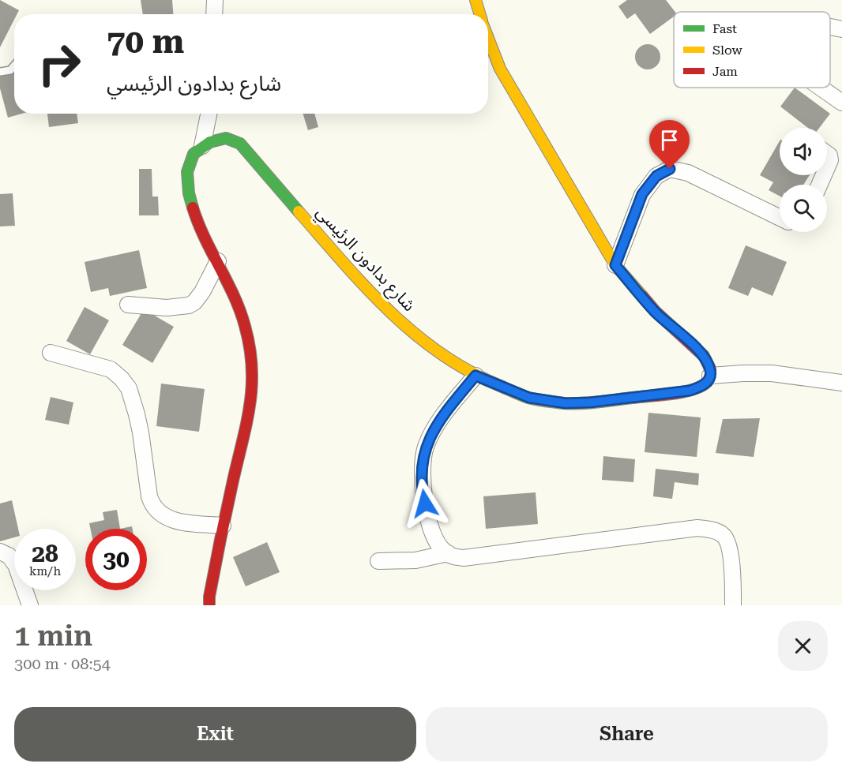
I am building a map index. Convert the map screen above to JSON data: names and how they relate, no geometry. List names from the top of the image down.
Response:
{
  "streets": {
    "main road": ["شارع بدادون الرئيسي"]
  },
  "legend": ["Fast", "Slow", "Jam"],
  "page": {
    "turn": ["70 m", "شارع بدادون الرئيسي"],
    "speed": "28 km/h",
    "limit": "30",
    "heading": ["1 min", "300 m · 08:54"],
    "buttons": ["Exit", "Share"]
  }
}
